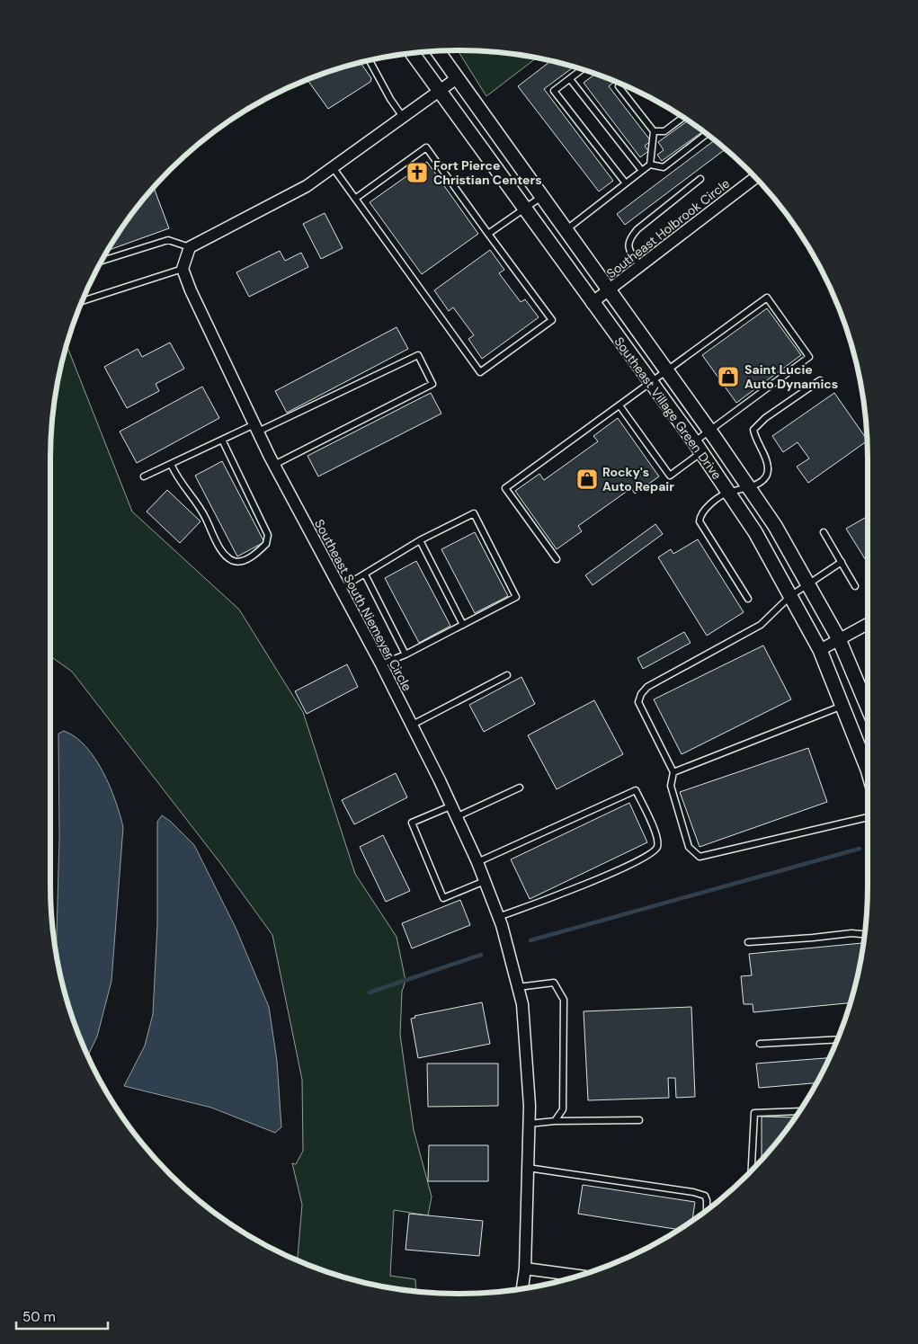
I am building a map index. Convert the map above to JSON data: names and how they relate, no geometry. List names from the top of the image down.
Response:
{
  "streets": {
    "street": ["Southeast Holbrook Circle", "Southeast Village Green Drive", "Southeast South Niemeyer Circle"]
  },
  "crossings": [
    ["Southeast Holbrook Circle", "Southeast Village Green Drive"]
  ],
  "places": {
    "church": ["Fort Pierce Christian Centers"],
    "shop": ["Saint Lucie Auto Dynamics", "Rocky's Auto Repair"]
  },
  "scale_bar": "50 m"
}
